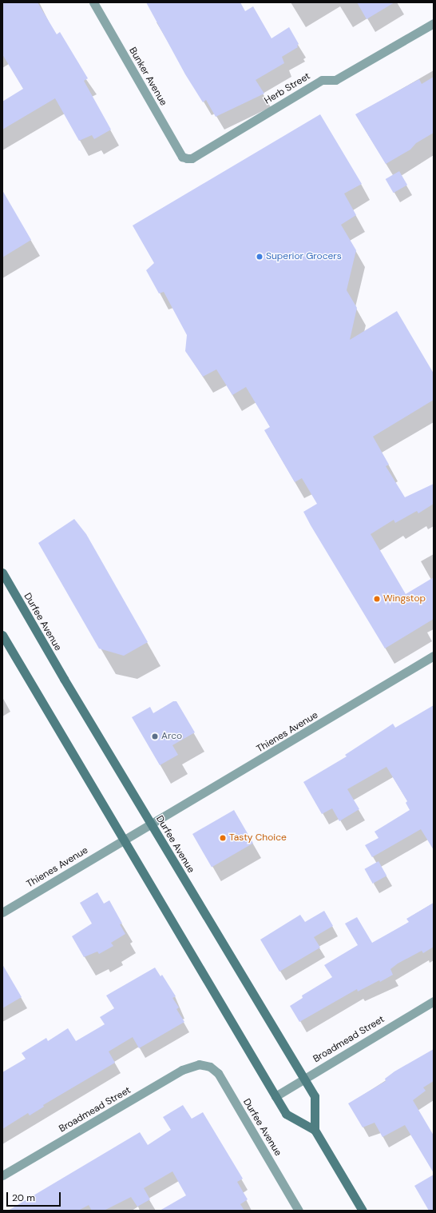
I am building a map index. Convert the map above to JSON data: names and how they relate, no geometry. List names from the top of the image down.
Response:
{
  "streets": {
    "main road": ["Durfee Avenue"],
    "street": [
      "Bunker Avenue",
      "Herb Street",
      "Thienes Avenue",
      "Broadmead Street"
    ]
  },
  "crossings": [
    ["Bunker Avenue", "Herb Street"],
    ["Durfee Avenue", "Thienes Avenue"],
    ["Durfee Avenue", "Broadmead Street"]
  ],
  "places": [
    "Superior Grocers",
    "Wingstop",
    "Arco",
    "Tasty Choice"
  ],
  "scale_bar": "20 m"
}
